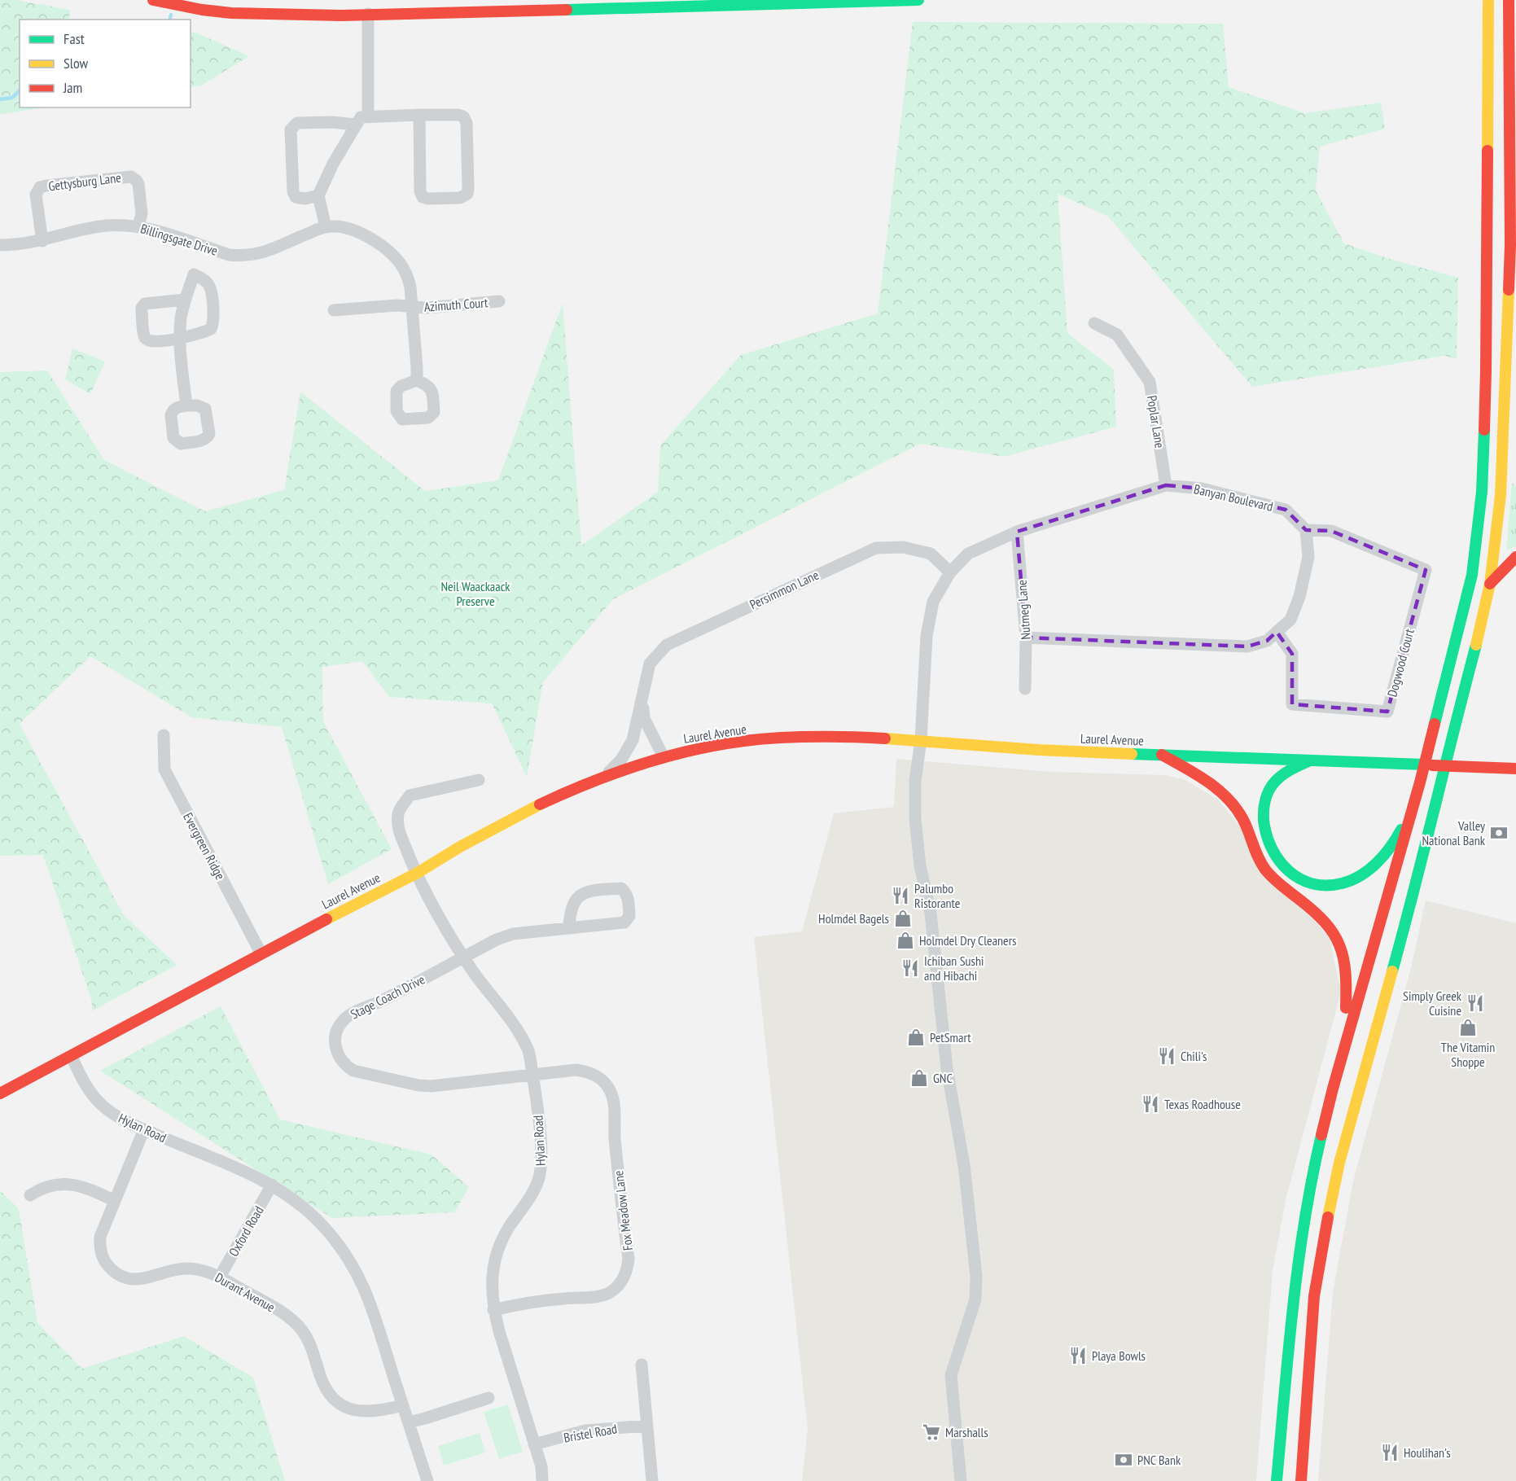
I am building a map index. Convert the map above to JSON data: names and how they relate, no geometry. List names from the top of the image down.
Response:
{
  "streets": {
    "main road": ["Laurel Avenue"],
    "street": [
      "Gettysburg Lane",
      "Billingsgate Drive",
      "Azimuth Court",
      "Poplar Lane",
      "Banyan Boulevard",
      "Persimmon Lane",
      "Nutmeg Lane",
      "Dogwood Court",
      "Evergreen Ridge",
      "Stage Coach Drive",
      "Hylan Road",
      "Fox Meadow Lane",
      "Oxford Road",
      "Durant Avenue",
      "Bristel Road"
    ]
  },
  "crossings": [
    ["Gettysburg Lane", "Billingsgate Drive"],
    ["Billingsgate Drive", "Azimuth Court"],
    ["Poplar Lane", "Banyan Boulevard"],
    ["Banyan Boulevard", "Persimmon Lane"],
    ["Banyan Boulevard", "Nutmeg Lane"],
    ["Banyan Boulevard", "Dogwood Court"],
    ["Banyan Boulevard", "Laurel Avenue"],
    ["Persimmon Lane", "Laurel Avenue"],
    ["Laurel Avenue", "Evergreen Ridge"],
    ["Laurel Avenue", "Hylan Road"],
    ["Stage Coach Drive", "Hylan Road"],
    ["Stage Coach Drive", "Fox Meadow Lane"],
    ["Hylan Road", "Fox Meadow Lane"],
    ["Hylan Road", "Oxford Road"],
    ["Hylan Road", "Durant Avenue"],
    ["Hylan Road", "Bristel Road"],
    ["Oxford Road", "Durant Avenue"]
  ],
  "parks": ["Neil Waackaack Preserve"],
  "places": {
    "bank": ["Valley National Bank", "PNC Bank"],
    "restaurant": [
      "Palumbo Ristorante",
      "Ichiban Sushi and Hibachi",
      "Simply Greek Cuisine",
      "Chili's",
      "Texas Roadhouse",
      "Playa Bowls",
      "Houlihan's"
    ],
    "shop": [
      "Holmdel Bagels",
      "Holmdel Dry Cleaners",
      "The Vitamin Shoppe",
      "PetSmart",
      "GNC"
    ],
    "supermarket": ["Marshalls"]
  },
  "legend": ["Fast", "Slow", "Jam"]
}
